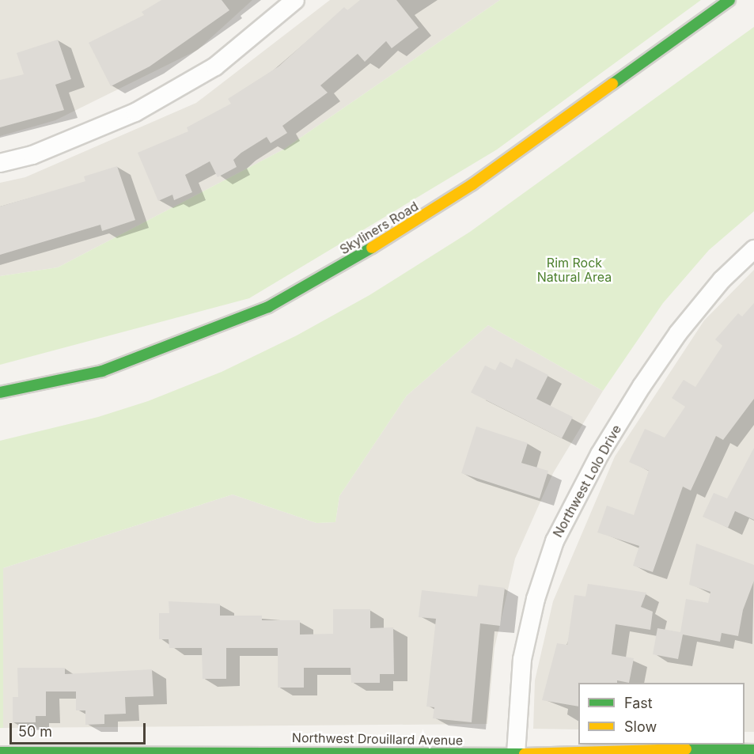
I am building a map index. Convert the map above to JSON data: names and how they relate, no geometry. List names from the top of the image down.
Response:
{
  "streets": {
    "street": ["Skyliners Road", "Northwest Lolo Drive", "Northwest Drouillard Avenue"]
  },
  "crossings": [
    ["Northwest Lolo Drive", "Northwest Drouillard Avenue"]
  ],
  "parks": ["Rim Rock Natural Area"],
  "legend": ["Fast", "Slow"],
  "scale_bar": "50 m"
}
